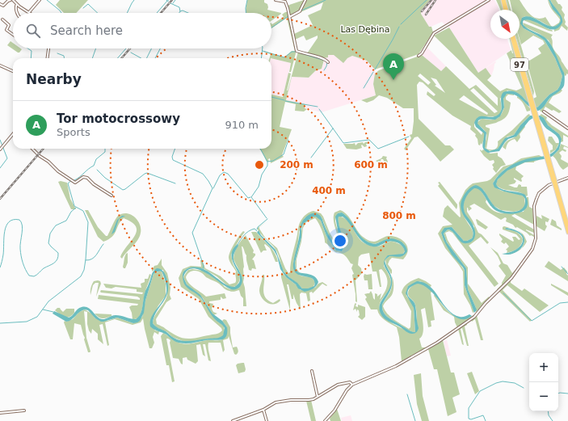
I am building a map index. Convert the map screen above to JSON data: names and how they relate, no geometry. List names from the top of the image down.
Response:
{
  "streets": {
    "main road": ["97"]
  },
  "parks": ["Las Dębina"],
  "north": "bottom right",
  "page": {
    "search": "Search here",
    "pins": "A",
    "heading": "Nearby",
    "list": [
      {
        "mark": "A",
        "name": "Tor motocrossowy",
        "note": "Sports",
        "value": "910 m"
      }
    ],
    "map_buttons": ["+", "−"]
  },
  "rings": [
    "200 m",
    "600 m",
    "400 m",
    "800 m"
  ]
}
